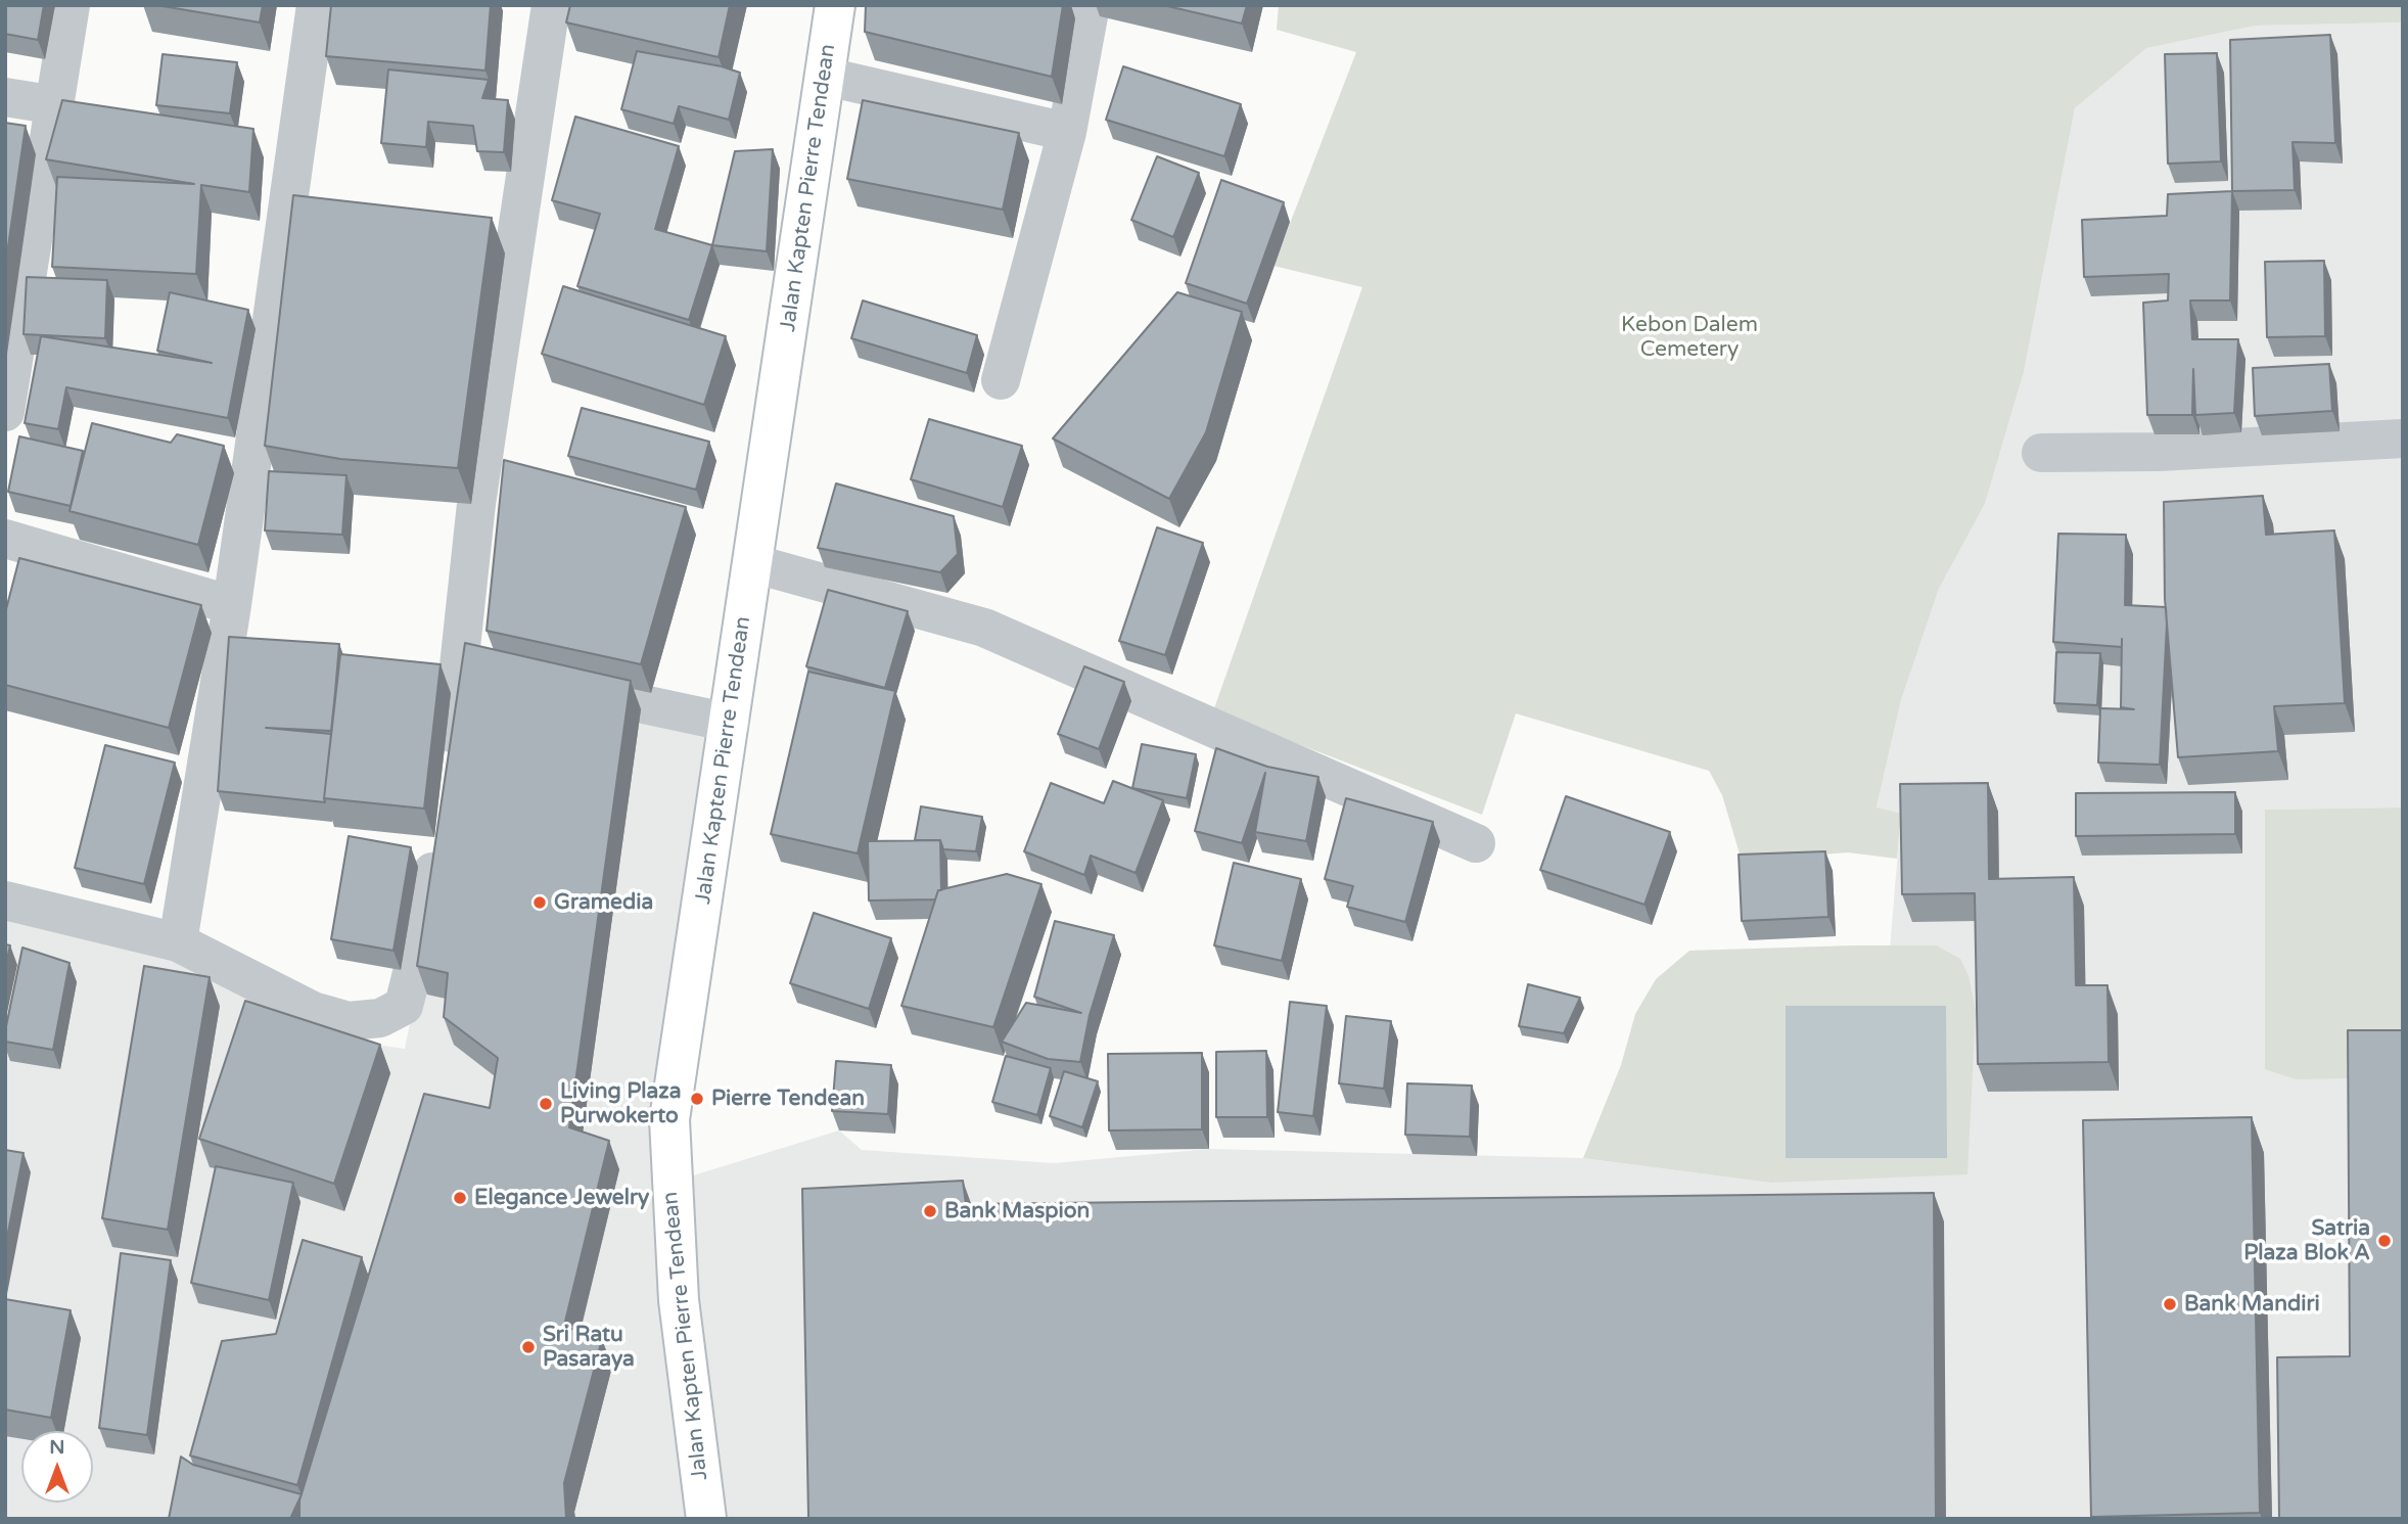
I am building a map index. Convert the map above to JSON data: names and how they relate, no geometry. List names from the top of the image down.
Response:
{
  "streets": {
    "main road": ["Jalan Kapten Pierre Tendean"]
  },
  "parks": ["Kebon Dalem Cemetery"],
  "places": [
    "Gramedia",
    "Pierre Tendean",
    "Living Plaza Purwokerto",
    "Elegance Jewelry",
    "Bank Maspion",
    "Satria Plaza Blok A",
    "Bank Mandiri",
    "Sri Ratu Pasaraya"
  ],
  "north": "top"
}
